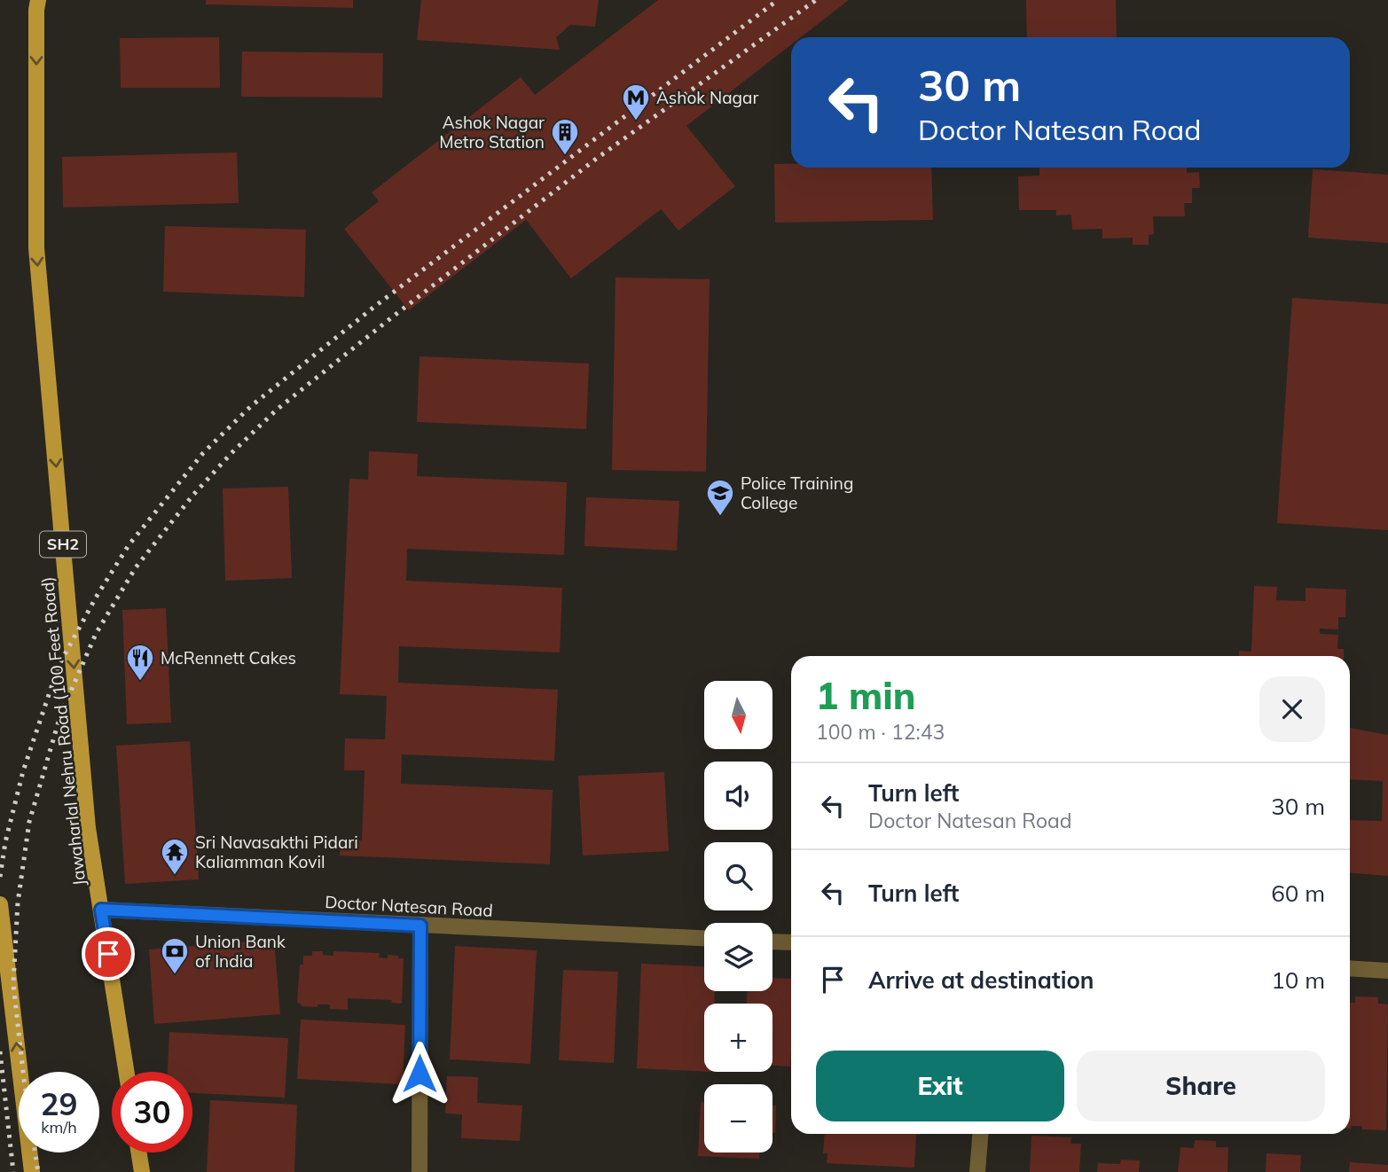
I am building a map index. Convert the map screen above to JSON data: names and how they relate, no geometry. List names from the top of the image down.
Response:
{
  "streets": {
    "main road": ["SH2", "Jawaharlal Nehru Road (100 Feet Road)"],
    "street": ["Doctor Natesan Road"]
  },
  "crossings": [
    ["Jawaharlal Nehru Road (100 Feet Road)", "Doctor Natesan Road"]
  ],
  "one_way": ["Jawaharlal Nehru Road (100 Feet Road)"],
  "places": {
    "metro station": ["Ashok Nagar"],
    "building": ["Ashok Nagar Metro Station"],
    "school or university": ["Police Training College"],
    "restaurant": ["McRennett Cakes"],
    "temple": ["Sri Navasakthi Pidari Kaliamman Kovil"],
    "bank": ["Union Bank of India"]
  },
  "north": "bottom",
  "page": {
    "turn": ["30 m", "Doctor Natesan Road"],
    "heading": ["1 min", "100 m · 12:43"],
    "map_buttons": ["+", "−"],
    "list": [
      {
        "name": "Turn left",
        "note": "Doctor Natesan Road",
        "value": "30 m"
      },
      {
        "name": "Turn left",
        "value": "60 m"
      },
      {
        "name": "Arrive at destination",
        "value": "10 m"
      }
    ],
    "buttons": ["Exit", "Share"],
    "speed": "29 km/h",
    "limit": "30"
  }
}
